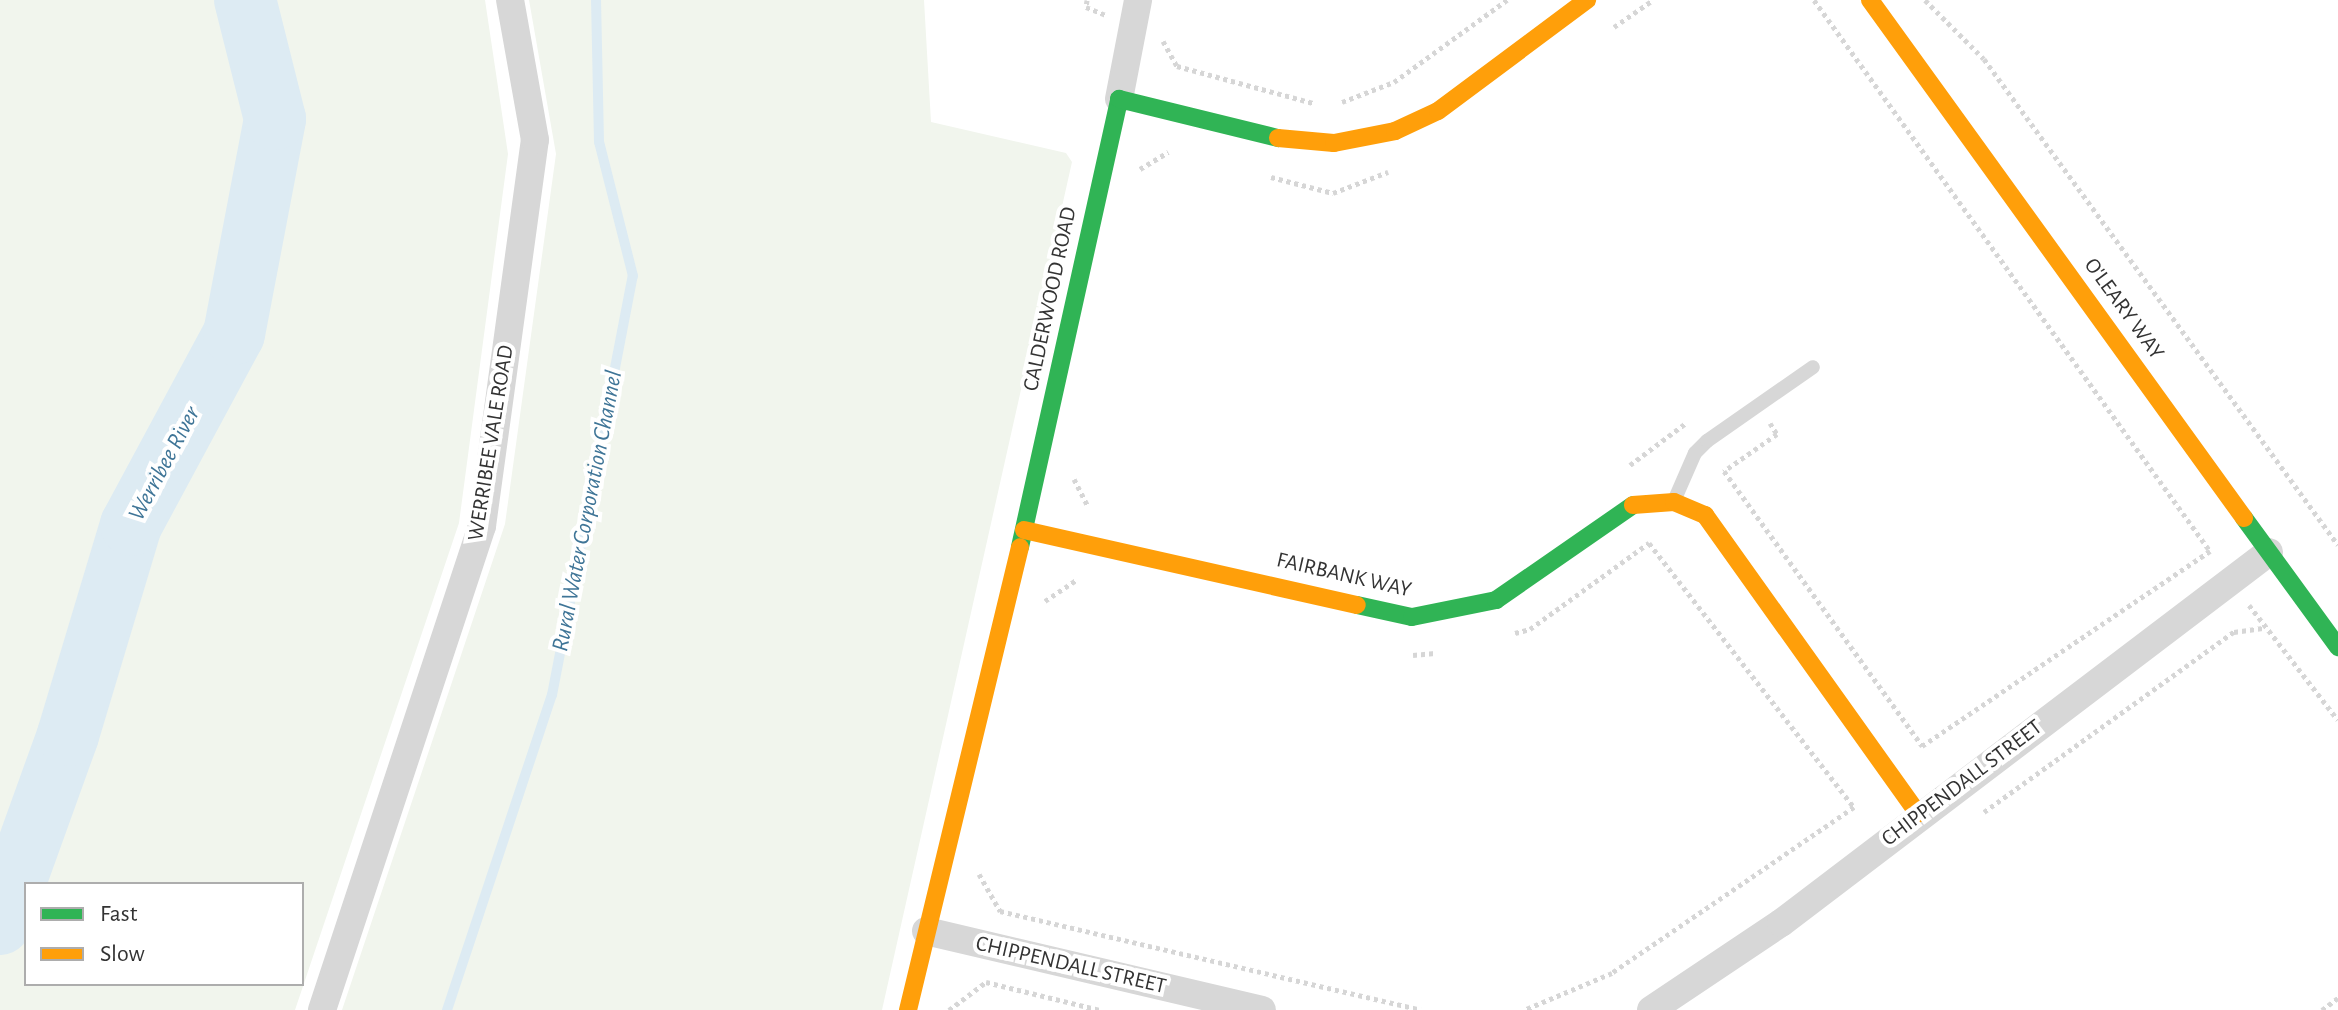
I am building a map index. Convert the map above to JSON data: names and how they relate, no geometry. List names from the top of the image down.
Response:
{
  "streets": {
    "street": [
      "CALDERWOOD ROAD",
      "O'LEARY WAY",
      "WERRIBEE VALE ROAD",
      "FAIRBANK WAY",
      "CHIPPENDALL STREET"
    ]
  },
  "crossings": [
    ["CALDERWOOD ROAD", "FAIRBANK WAY"],
    ["CALDERWOOD ROAD", "CHIPPENDALL STREET"],
    ["O'LEARY WAY", "CHIPPENDALL STREET"]
  ],
  "water": ["Werribee River", "Rural Water Corporation Channel"],
  "legend": ["Fast", "Slow"]
}
